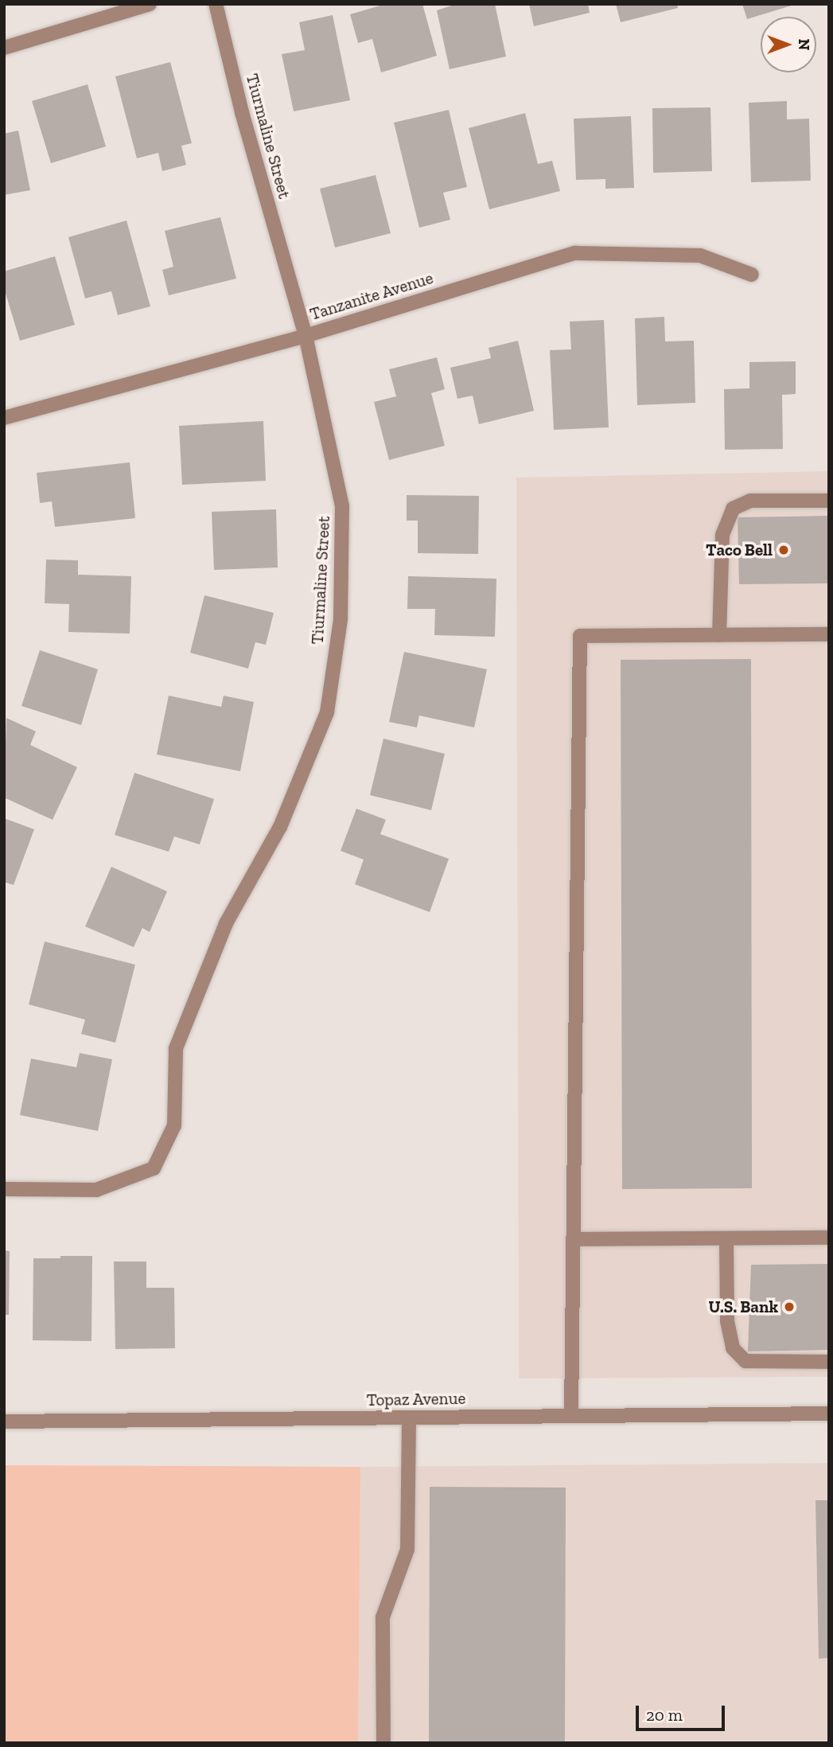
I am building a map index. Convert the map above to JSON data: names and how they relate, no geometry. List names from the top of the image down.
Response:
{
  "streets": {
    "street": ["Tiurmaline Street", "Tanzanite Avenue", "Topaz Avenue"]
  },
  "crossings": [
    ["Tiurmaline Street", "Tanzanite Avenue"]
  ],
  "places": ["Taco Bell", "U.S. Bank"],
  "scale_bar": "20 m",
  "north": "right"
}
